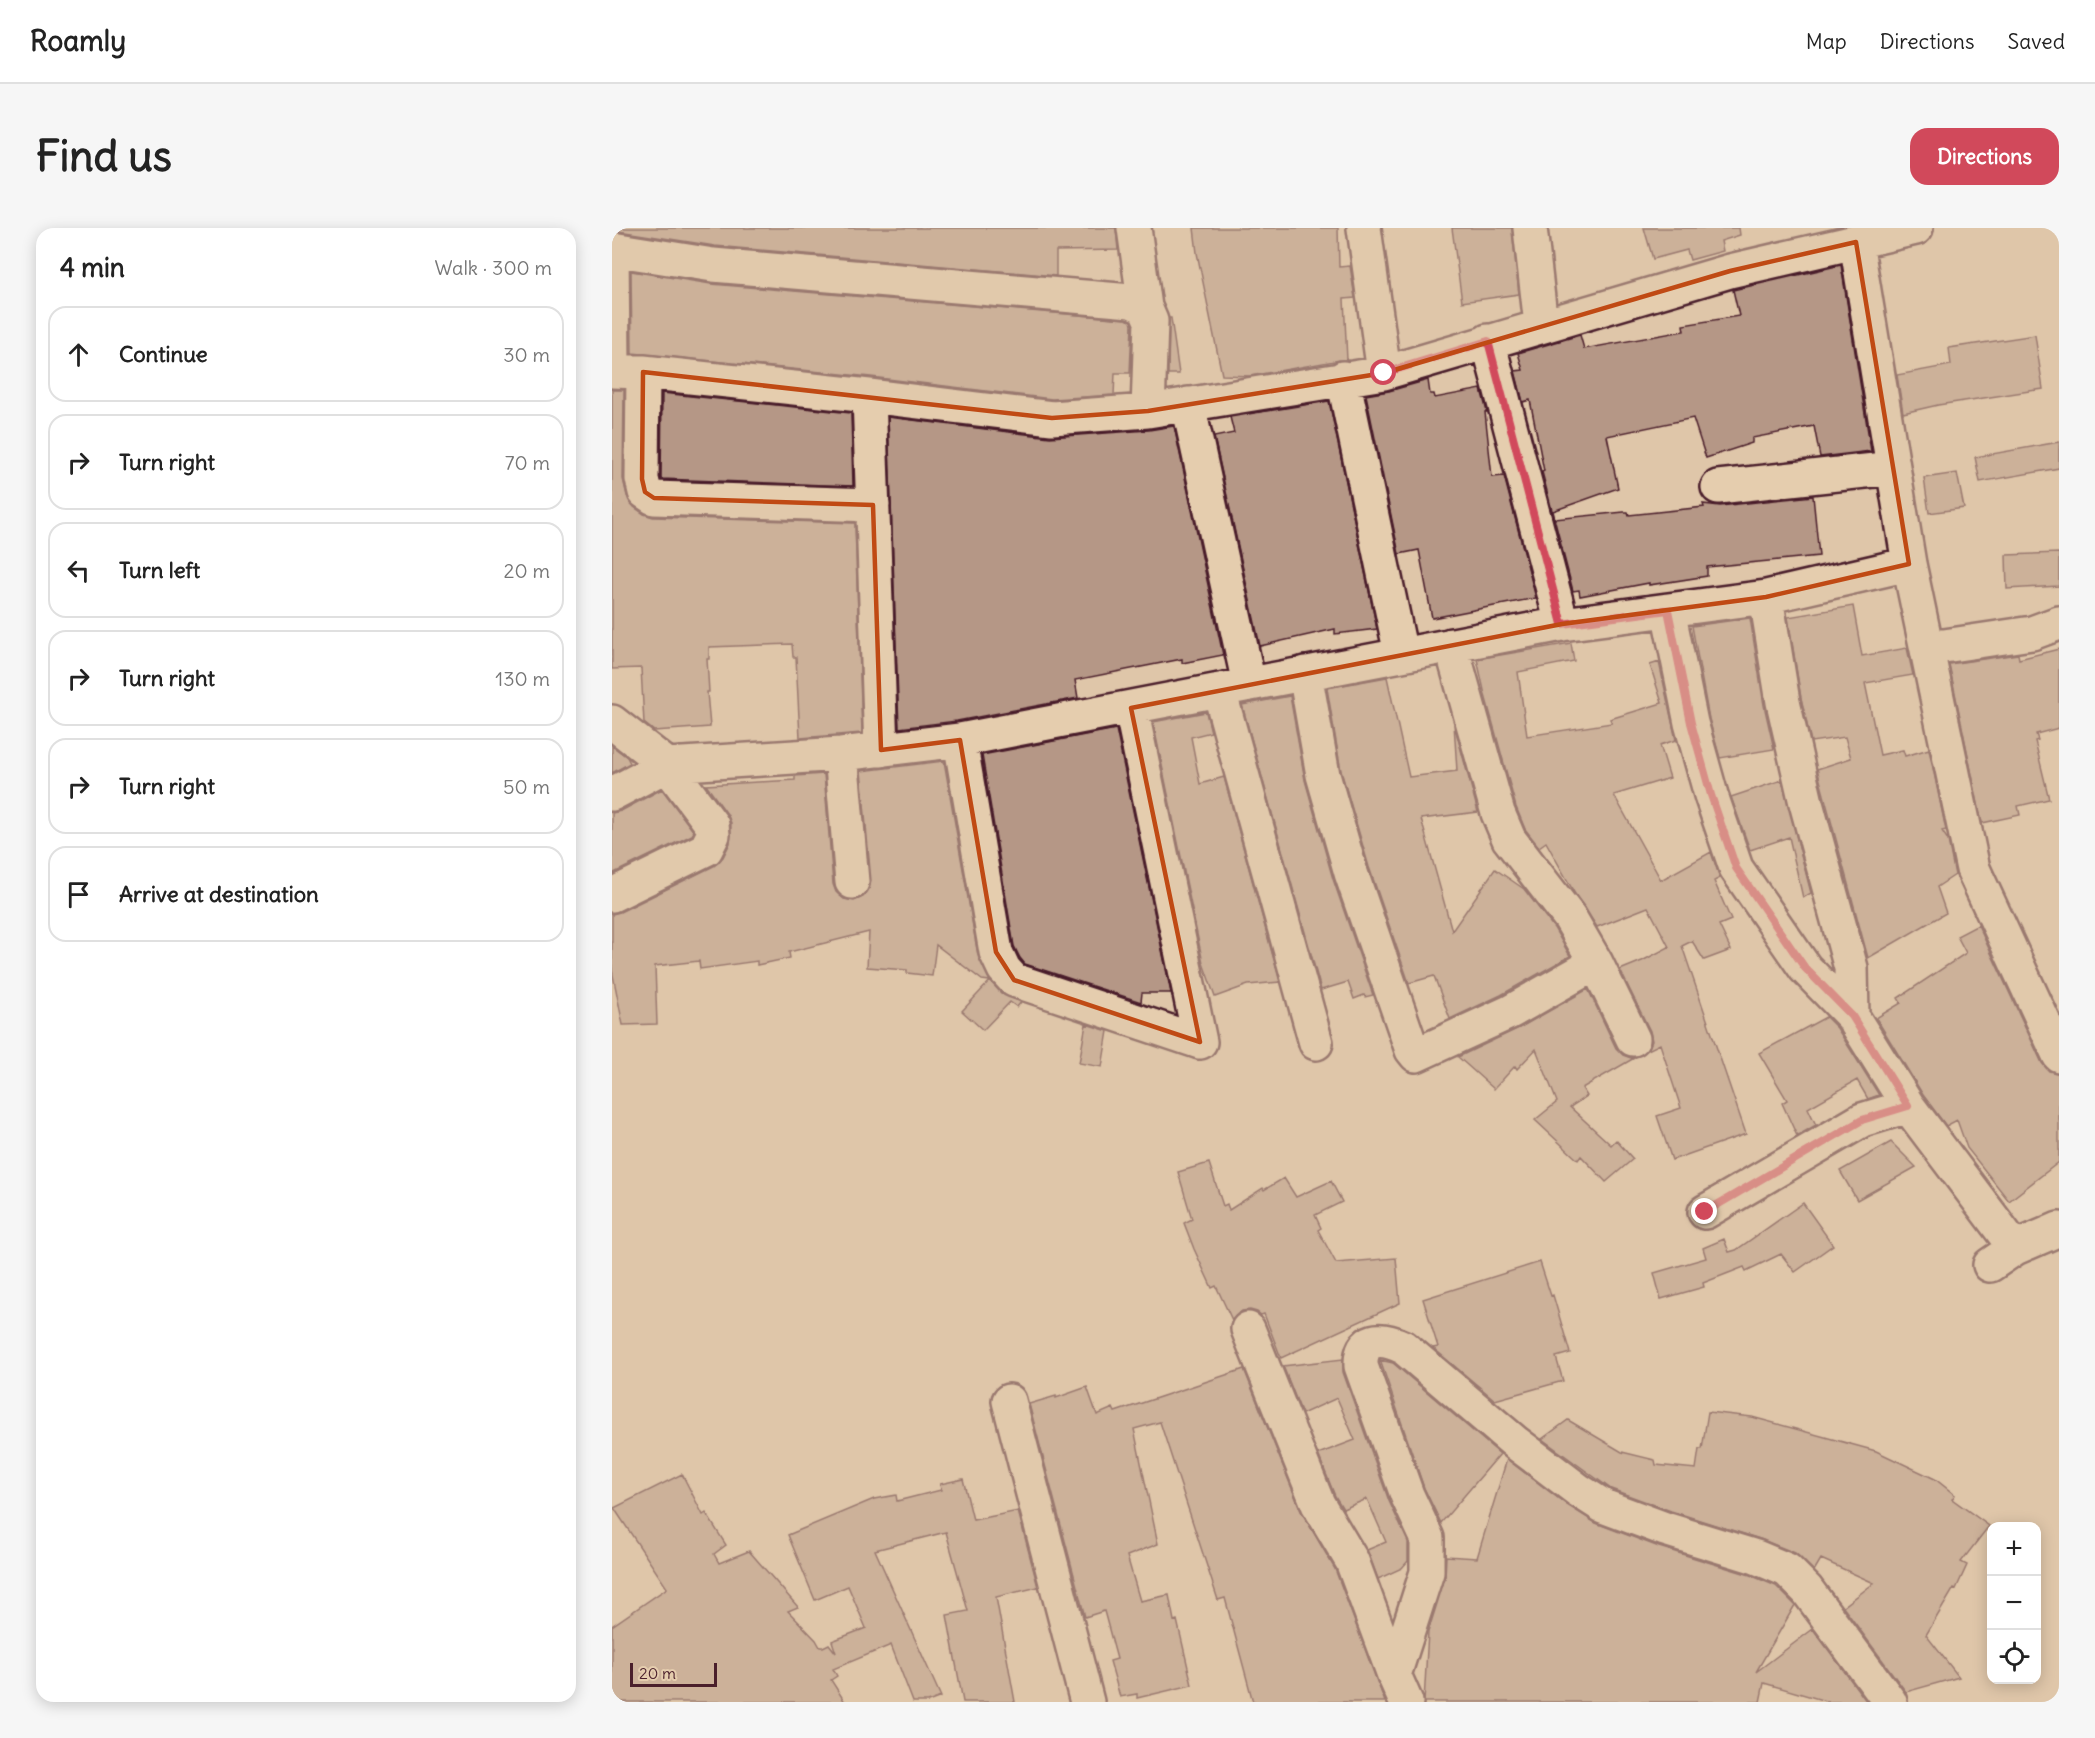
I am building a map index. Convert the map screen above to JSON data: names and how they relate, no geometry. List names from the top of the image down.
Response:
{
  "scale_bar": "20 m",
  "page": {
    "header": "Roamly",
    "nav": ["Map", "Directions", "Saved"],
    "buttons": "Directions",
    "title": "Find us",
    "heading": ["4 min", "Walk · 300 m"],
    "list": [
      ["Continue", "30 m"],
      ["Turn right", "70 m"],
      ["Turn left", "20 m"],
      ["Turn right", "130 m"],
      ["Turn right", "50 m"],
      "Arrive at destination"
    ],
    "map_buttons": ["+", "−"],
    "scale": "20 m"
  }
}
